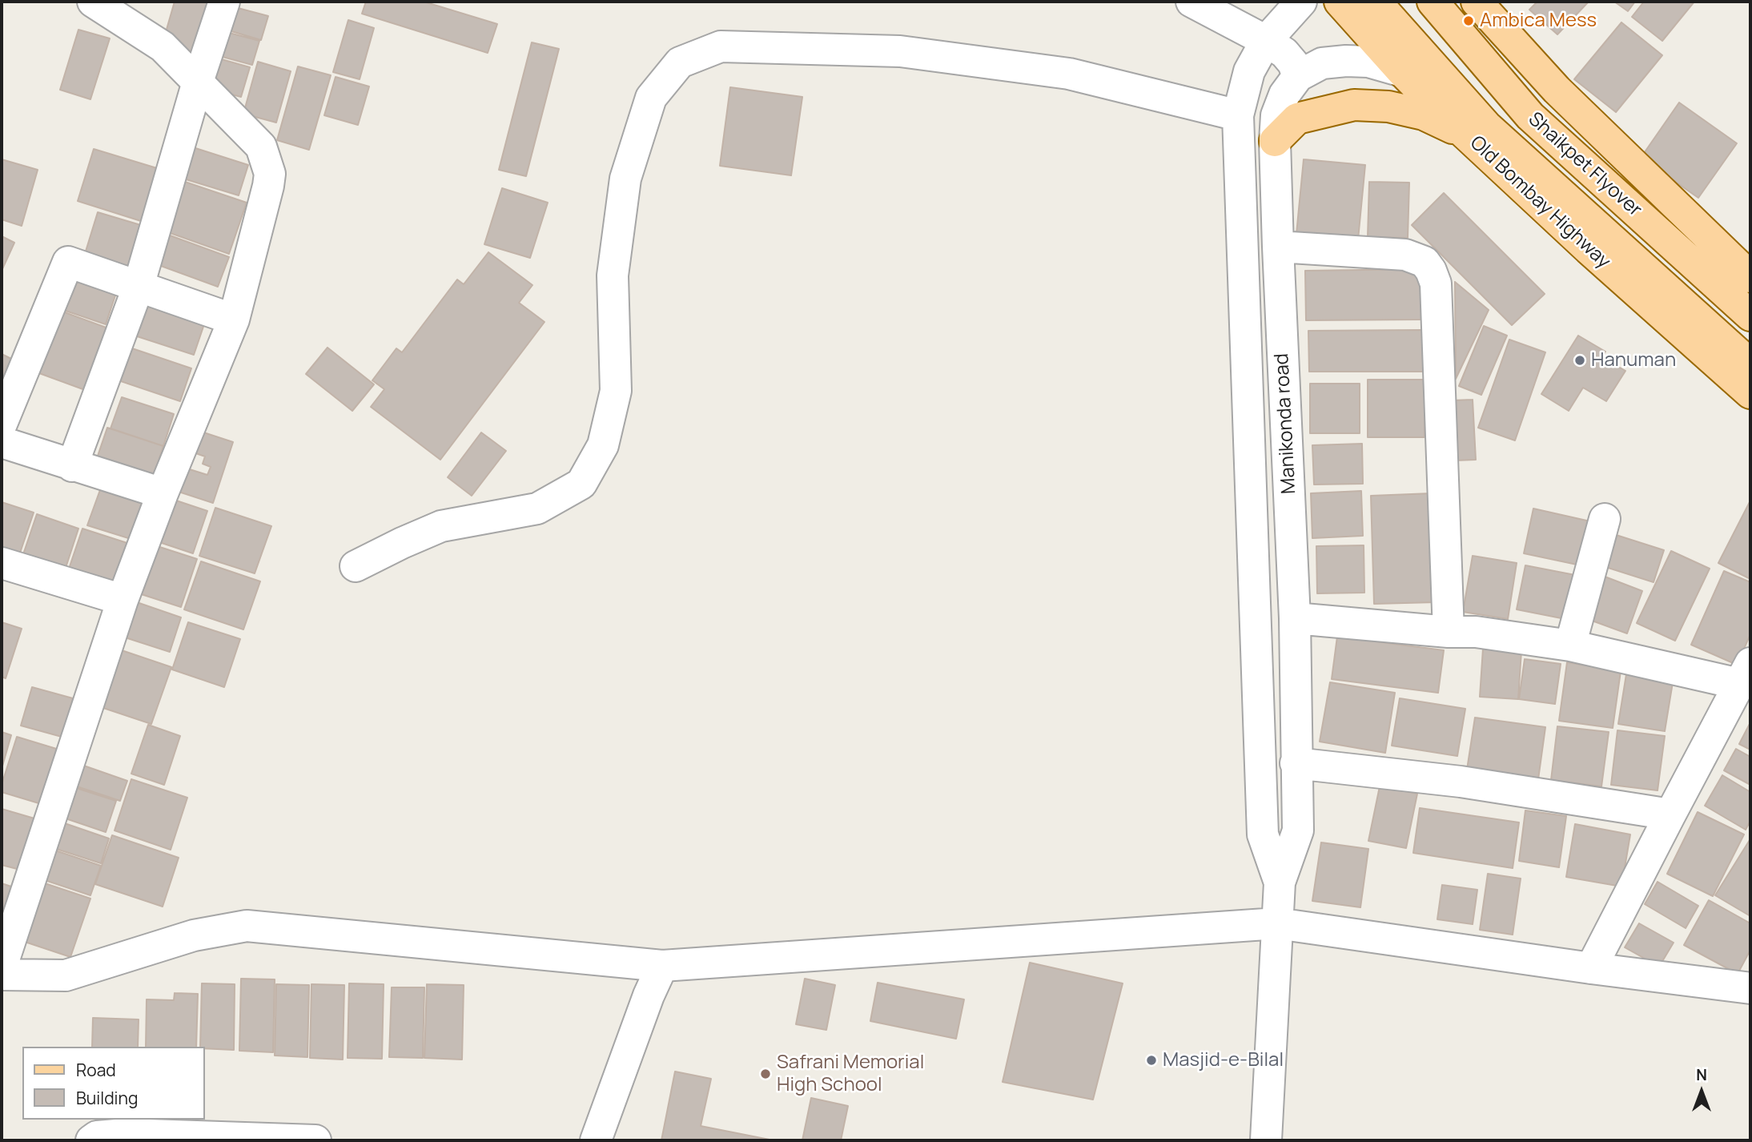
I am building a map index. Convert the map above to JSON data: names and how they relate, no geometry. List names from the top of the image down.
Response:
{
  "streets": {
    "main road": ["Shaikpet Flyover", "Old Bombay Highway"],
    "street": ["Manikonda road"]
  },
  "crossings": [
    ["Old Bombay Highway", "Manikonda road"]
  ],
  "places": [
    "Ambica Mess",
    "Hanuman",
    "Masjid-e-Bilal",
    "Safrani Memorial High School"
  ],
  "legend": ["Road", "Building"],
  "north": "top"
}
